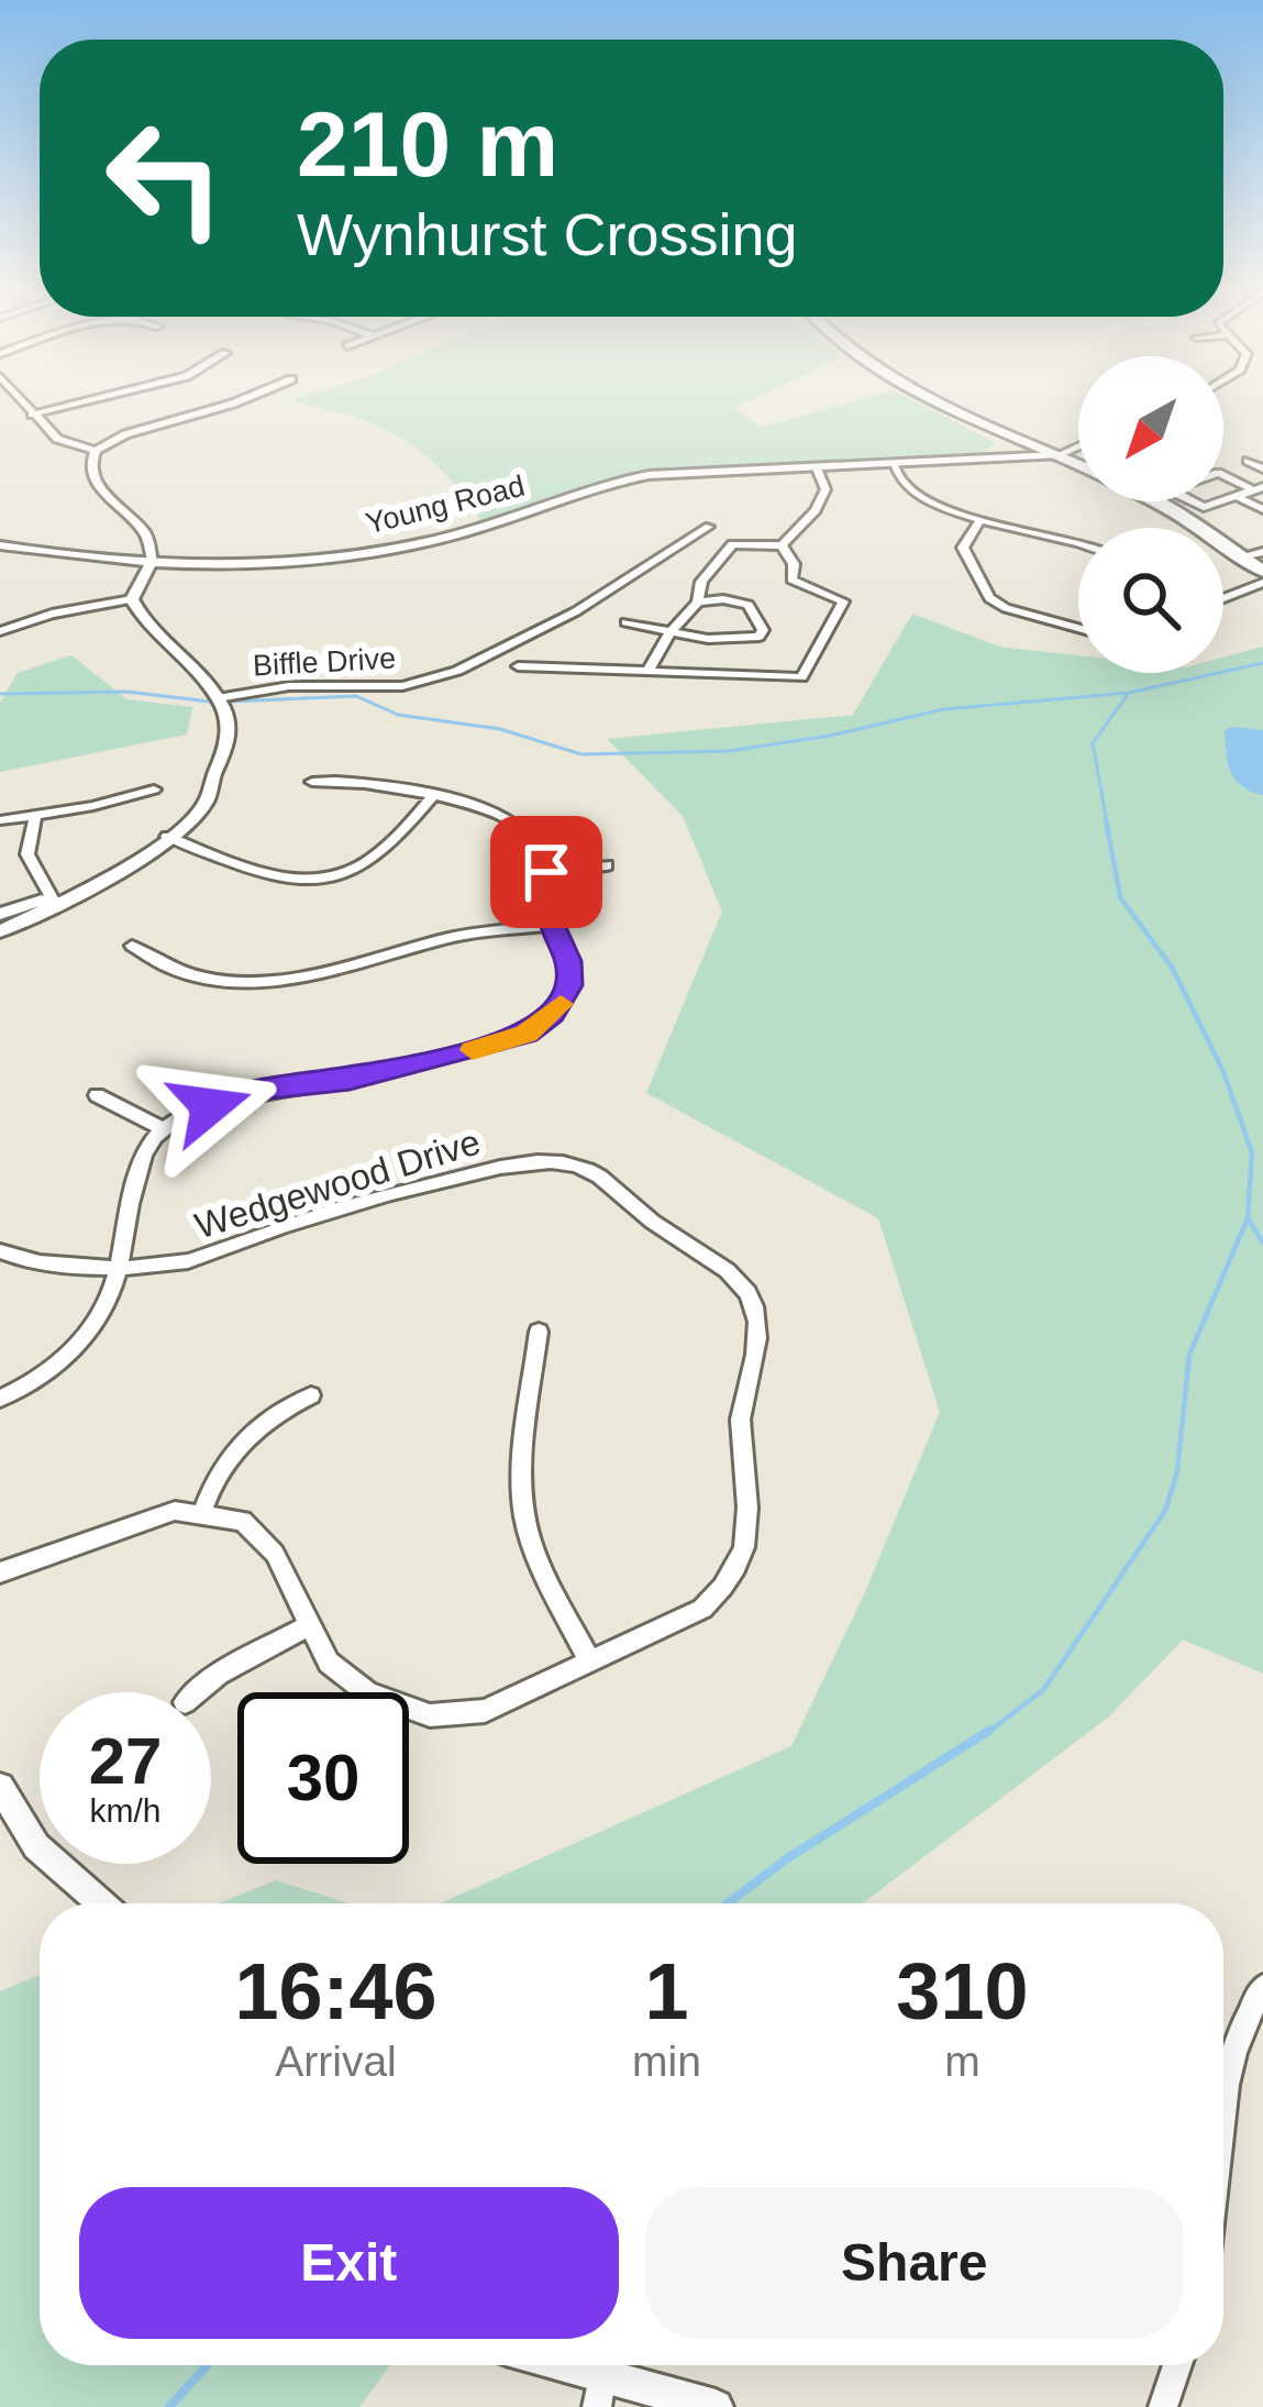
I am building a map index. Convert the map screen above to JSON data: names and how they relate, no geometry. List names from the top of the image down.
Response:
{
  "streets": {
    "street": ["Young Road", "Biffle Drive", "Wedgewood Drive"]
  },
  "north": "bottom left",
  "page": {
    "turn": ["210 m", "Wynhurst Crossing"],
    "speed": "27 km/h",
    "limit": "30",
    "eta": [
      "16:46",
      "Arrival",
      "1",
      "min",
      "310",
      "m"
    ],
    "buttons": ["Exit", "Share"]
  }
}
